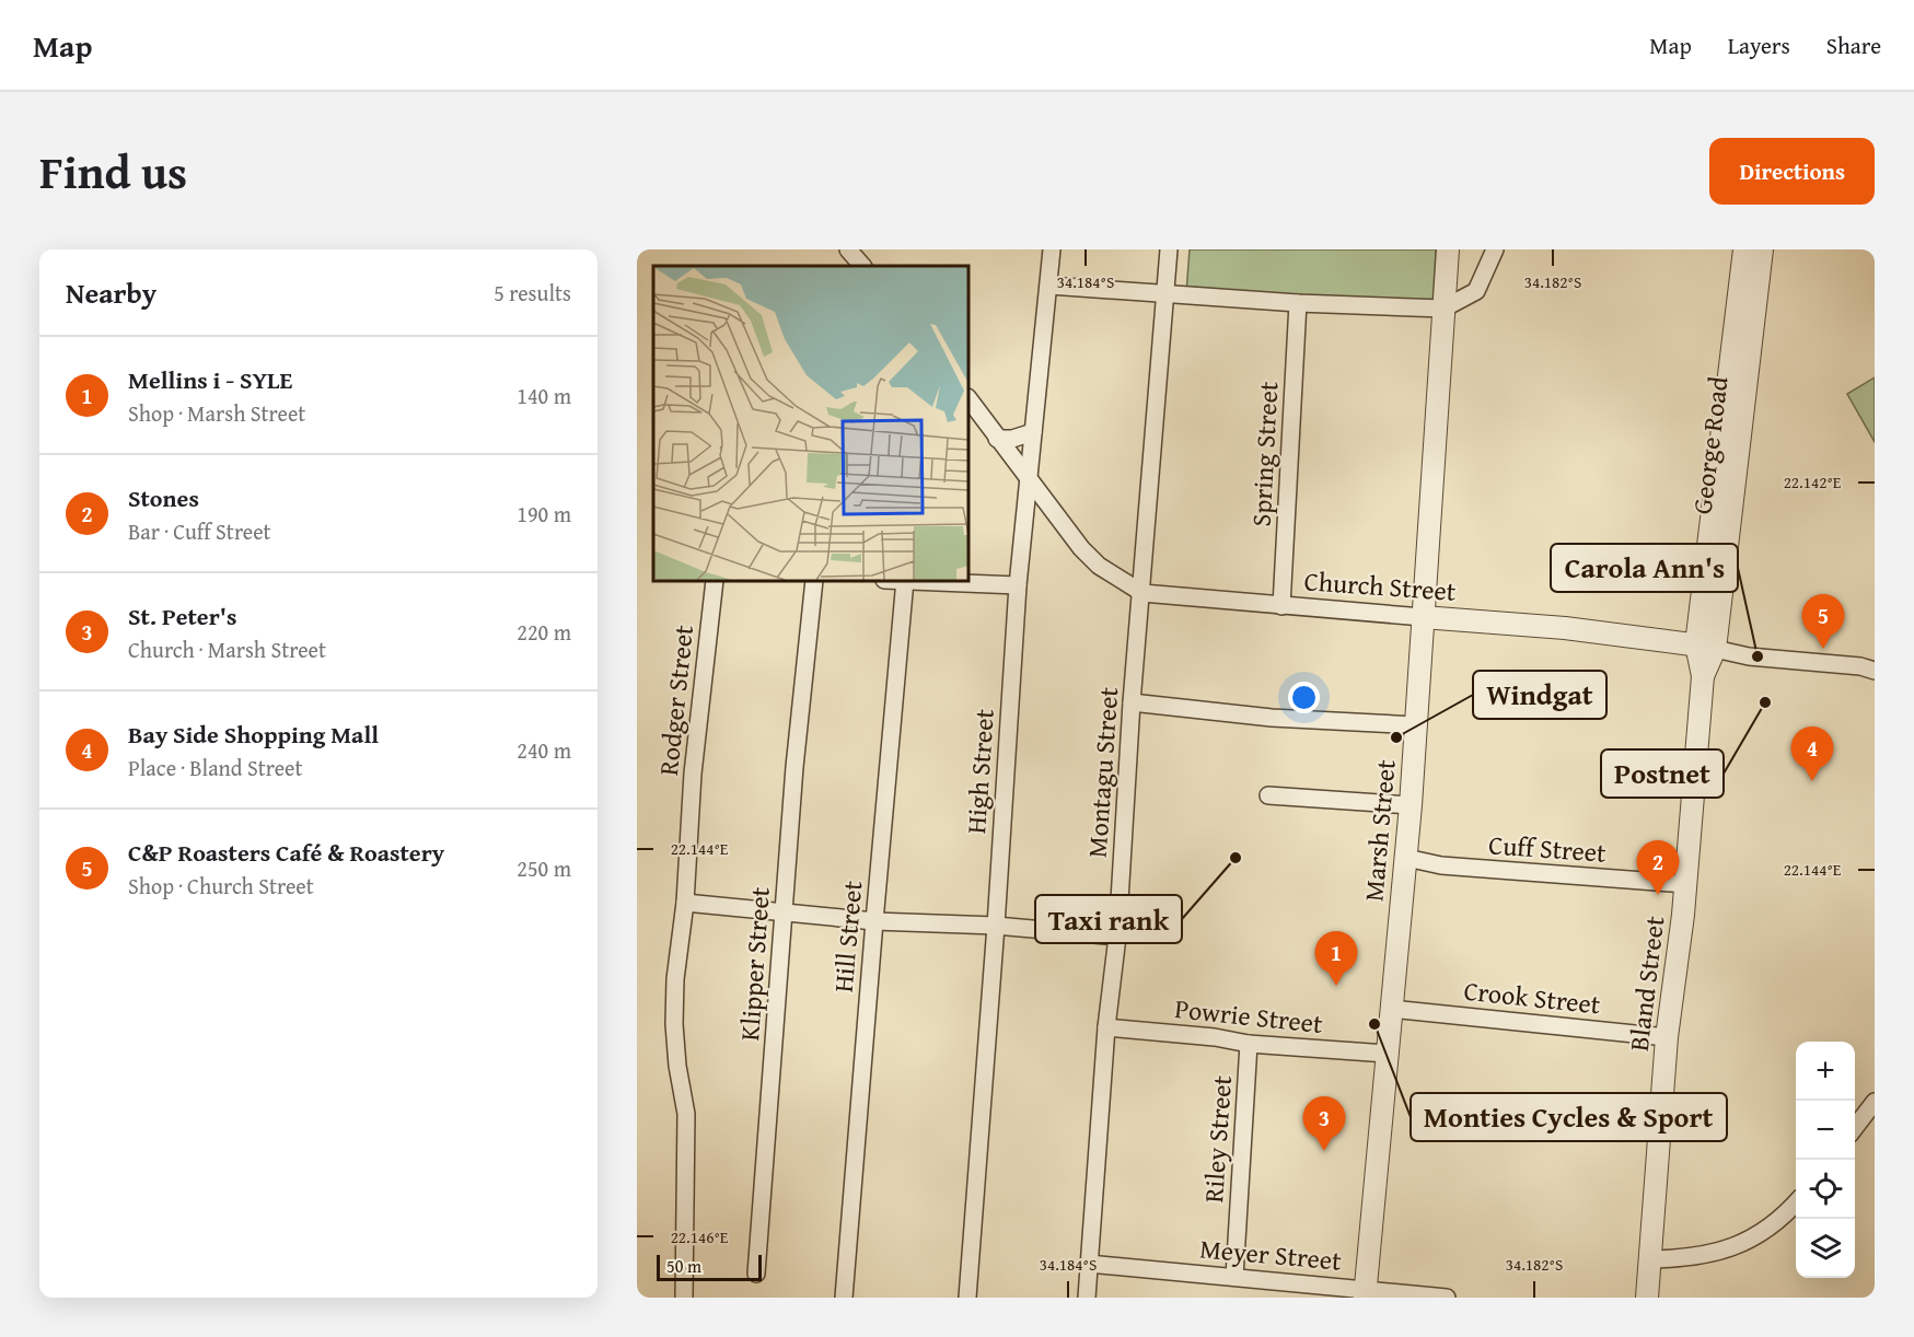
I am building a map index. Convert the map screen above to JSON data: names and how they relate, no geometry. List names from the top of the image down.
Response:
{
  "streets": {
    "street": [
      "George Road",
      "Spring Street",
      "Church Street",
      "Rodger Street",
      "High Street",
      "Montagu Street",
      "Marsh Street",
      "Cuff Street",
      "Hill Street",
      "Klipper Street",
      "Bland Street",
      "Crook Street",
      "Powrie Street",
      "Riley Street",
      "Meyer Street"
    ]
  },
  "crossings": [
    ["George Road", "Church Street"],
    ["George Road", "Bland Street"],
    ["Spring Street", "Church Street"],
    ["Church Street", "High Street"],
    ["Church Street", "Montagu Street"],
    ["Church Street", "Marsh Street"],
    ["Church Street", "Bland Street"],
    ["Montagu Street", "Powrie Street"],
    ["Montagu Street", "Meyer Street"],
    ["Marsh Street", "Cuff Street"],
    ["Marsh Street", "Crook Street"],
    ["Marsh Street", "Powrie Street"],
    ["Marsh Street", "Meyer Street"],
    ["Cuff Street", "Bland Street"],
    ["Bland Street", "Crook Street"],
    ["Powrie Street", "Riley Street"],
    ["Riley Street", "Meyer Street"]
  ],
  "places": [
    "Carola Ann's",
    "Postnet",
    "Windgat",
    "Taxi rank",
    "Monties Cycles & Sport"
  ],
  "scale_bar": "50 m",
  "page": {
    "header": "Map",
    "nav": ["Map", "Layers", "Share"],
    "title": "Find us",
    "buttons": "Directions",
    "heading": ["Nearby", "5 results"],
    "list": [
      {
        "mark": "1",
        "name": "Mellins i - SYLE",
        "note": "Shop · Marsh Street",
        "value": "140 m"
      },
      {
        "mark": "2",
        "name": "Stones",
        "note": "Bar · Cuff Street",
        "value": "190 m"
      },
      {
        "mark": "3",
        "name": "St. Peter's",
        "note": "Church · Marsh Street",
        "value": "220 m"
      },
      {
        "mark": "4",
        "name": "Bay Side Shopping Mall",
        "note": "Place · Bland Street",
        "value": "240 m"
      },
      {
        "mark": "5",
        "name": "C&P Roasters Café & Roastery",
        "note": "Shop · Church Street",
        "value": "250 m"
      }
    ],
    "pins": [
      "5",
      "4",
      "2",
      "1",
      "3"
    ],
    "map_buttons": ["+", "−"],
    "scale": "50 m"
  },
  "coordinates": [
    "34.184°S",
    "34.182°S",
    "22.142°E",
    "22.144°E",
    "22.146°E"
  ]
}
